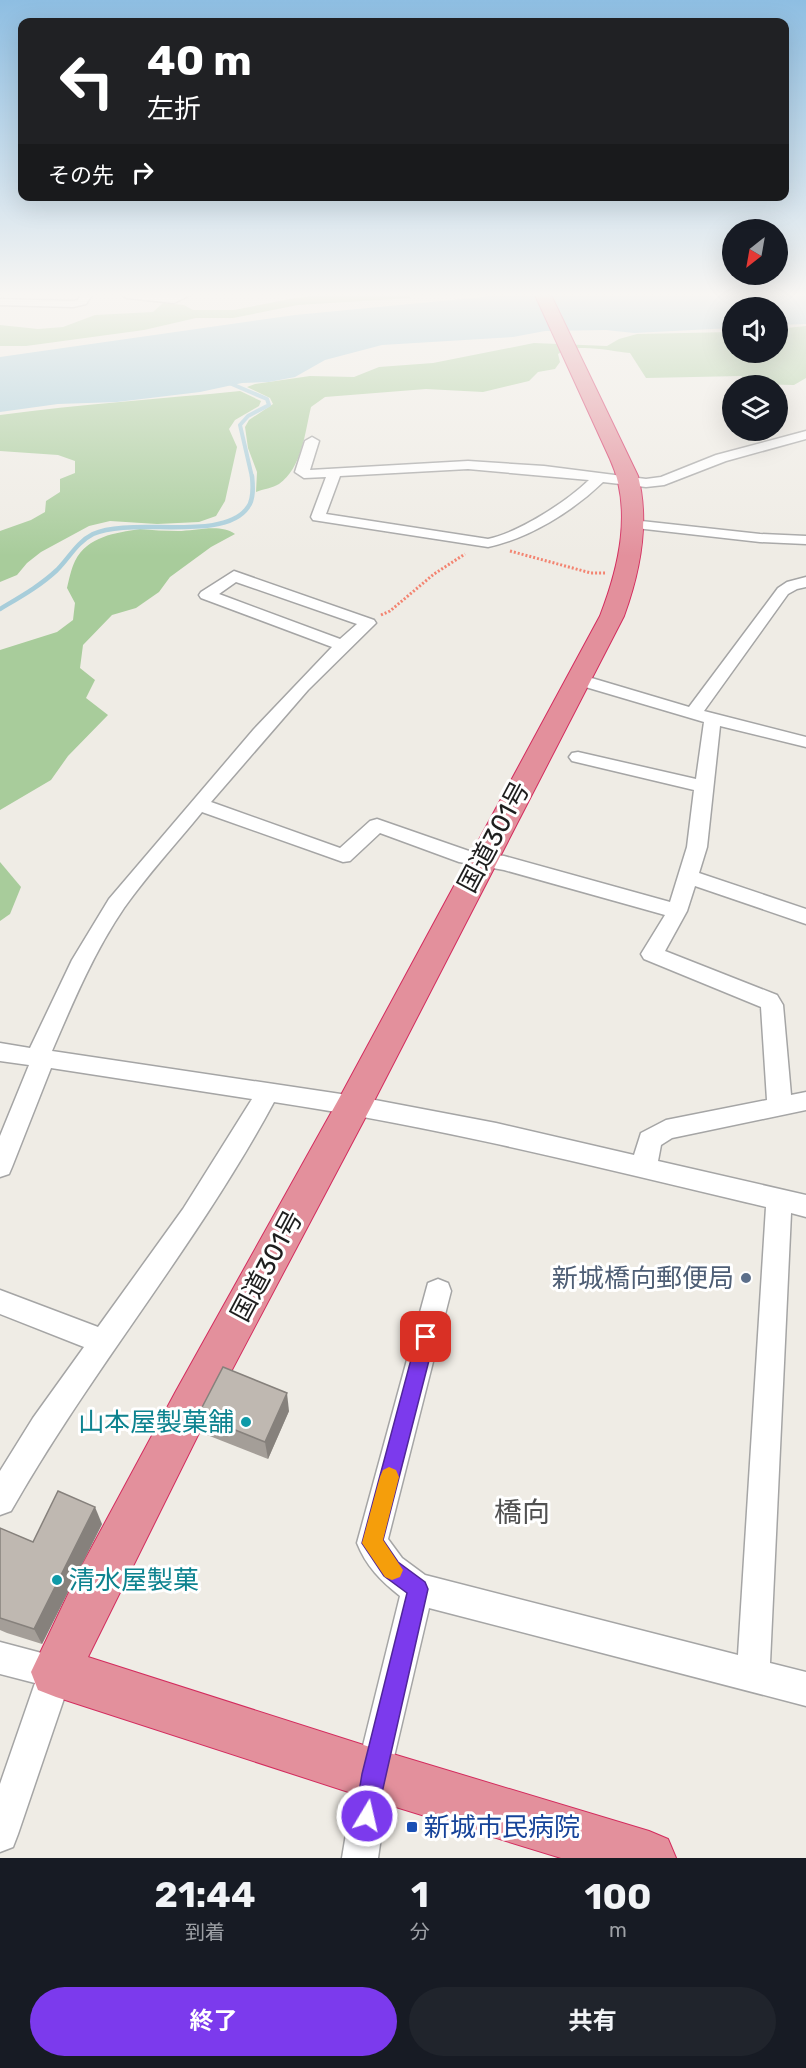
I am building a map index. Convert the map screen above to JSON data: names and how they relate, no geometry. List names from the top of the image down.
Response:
{
  "streets": {
    "highway": ["国道301号"]
  },
  "districts": ["橋向"],
  "places": {
    "other": ["新城橋向郵便局", "山本屋製菓舗", "清水屋製菓"],
    "transit": ["新城市民病院"]
  },
  "north": "bottom left",
  "page": {
    "turn": ["40 m", "左折"],
    "then": "その先",
    "eta": [
      "21:44",
      "到着",
      "1",
      "分",
      "100",
      "m"
    ],
    "buttons": ["終了", "共有"]
  }
}
